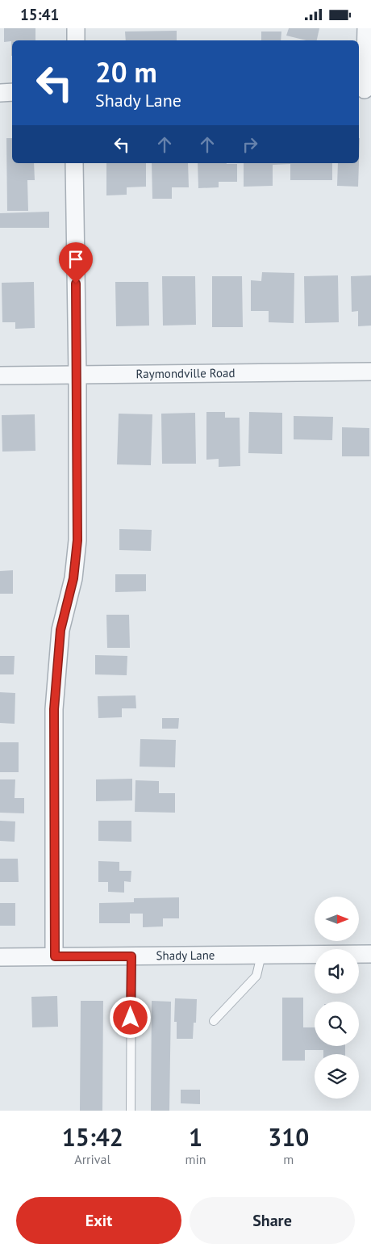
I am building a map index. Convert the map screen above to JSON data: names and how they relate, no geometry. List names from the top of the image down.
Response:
{
  "streets": {
    "street": ["Raymondville Road", "Shady Lane"]
  },
  "north": "right",
  "page": {
    "status": "15:41",
    "turn": ["20 m", "Shady Lane"],
    "eta": [
      "15:42",
      "Arrival",
      "1",
      "min",
      "310",
      "m"
    ],
    "buttons": ["Exit", "Share"]
  }
}
